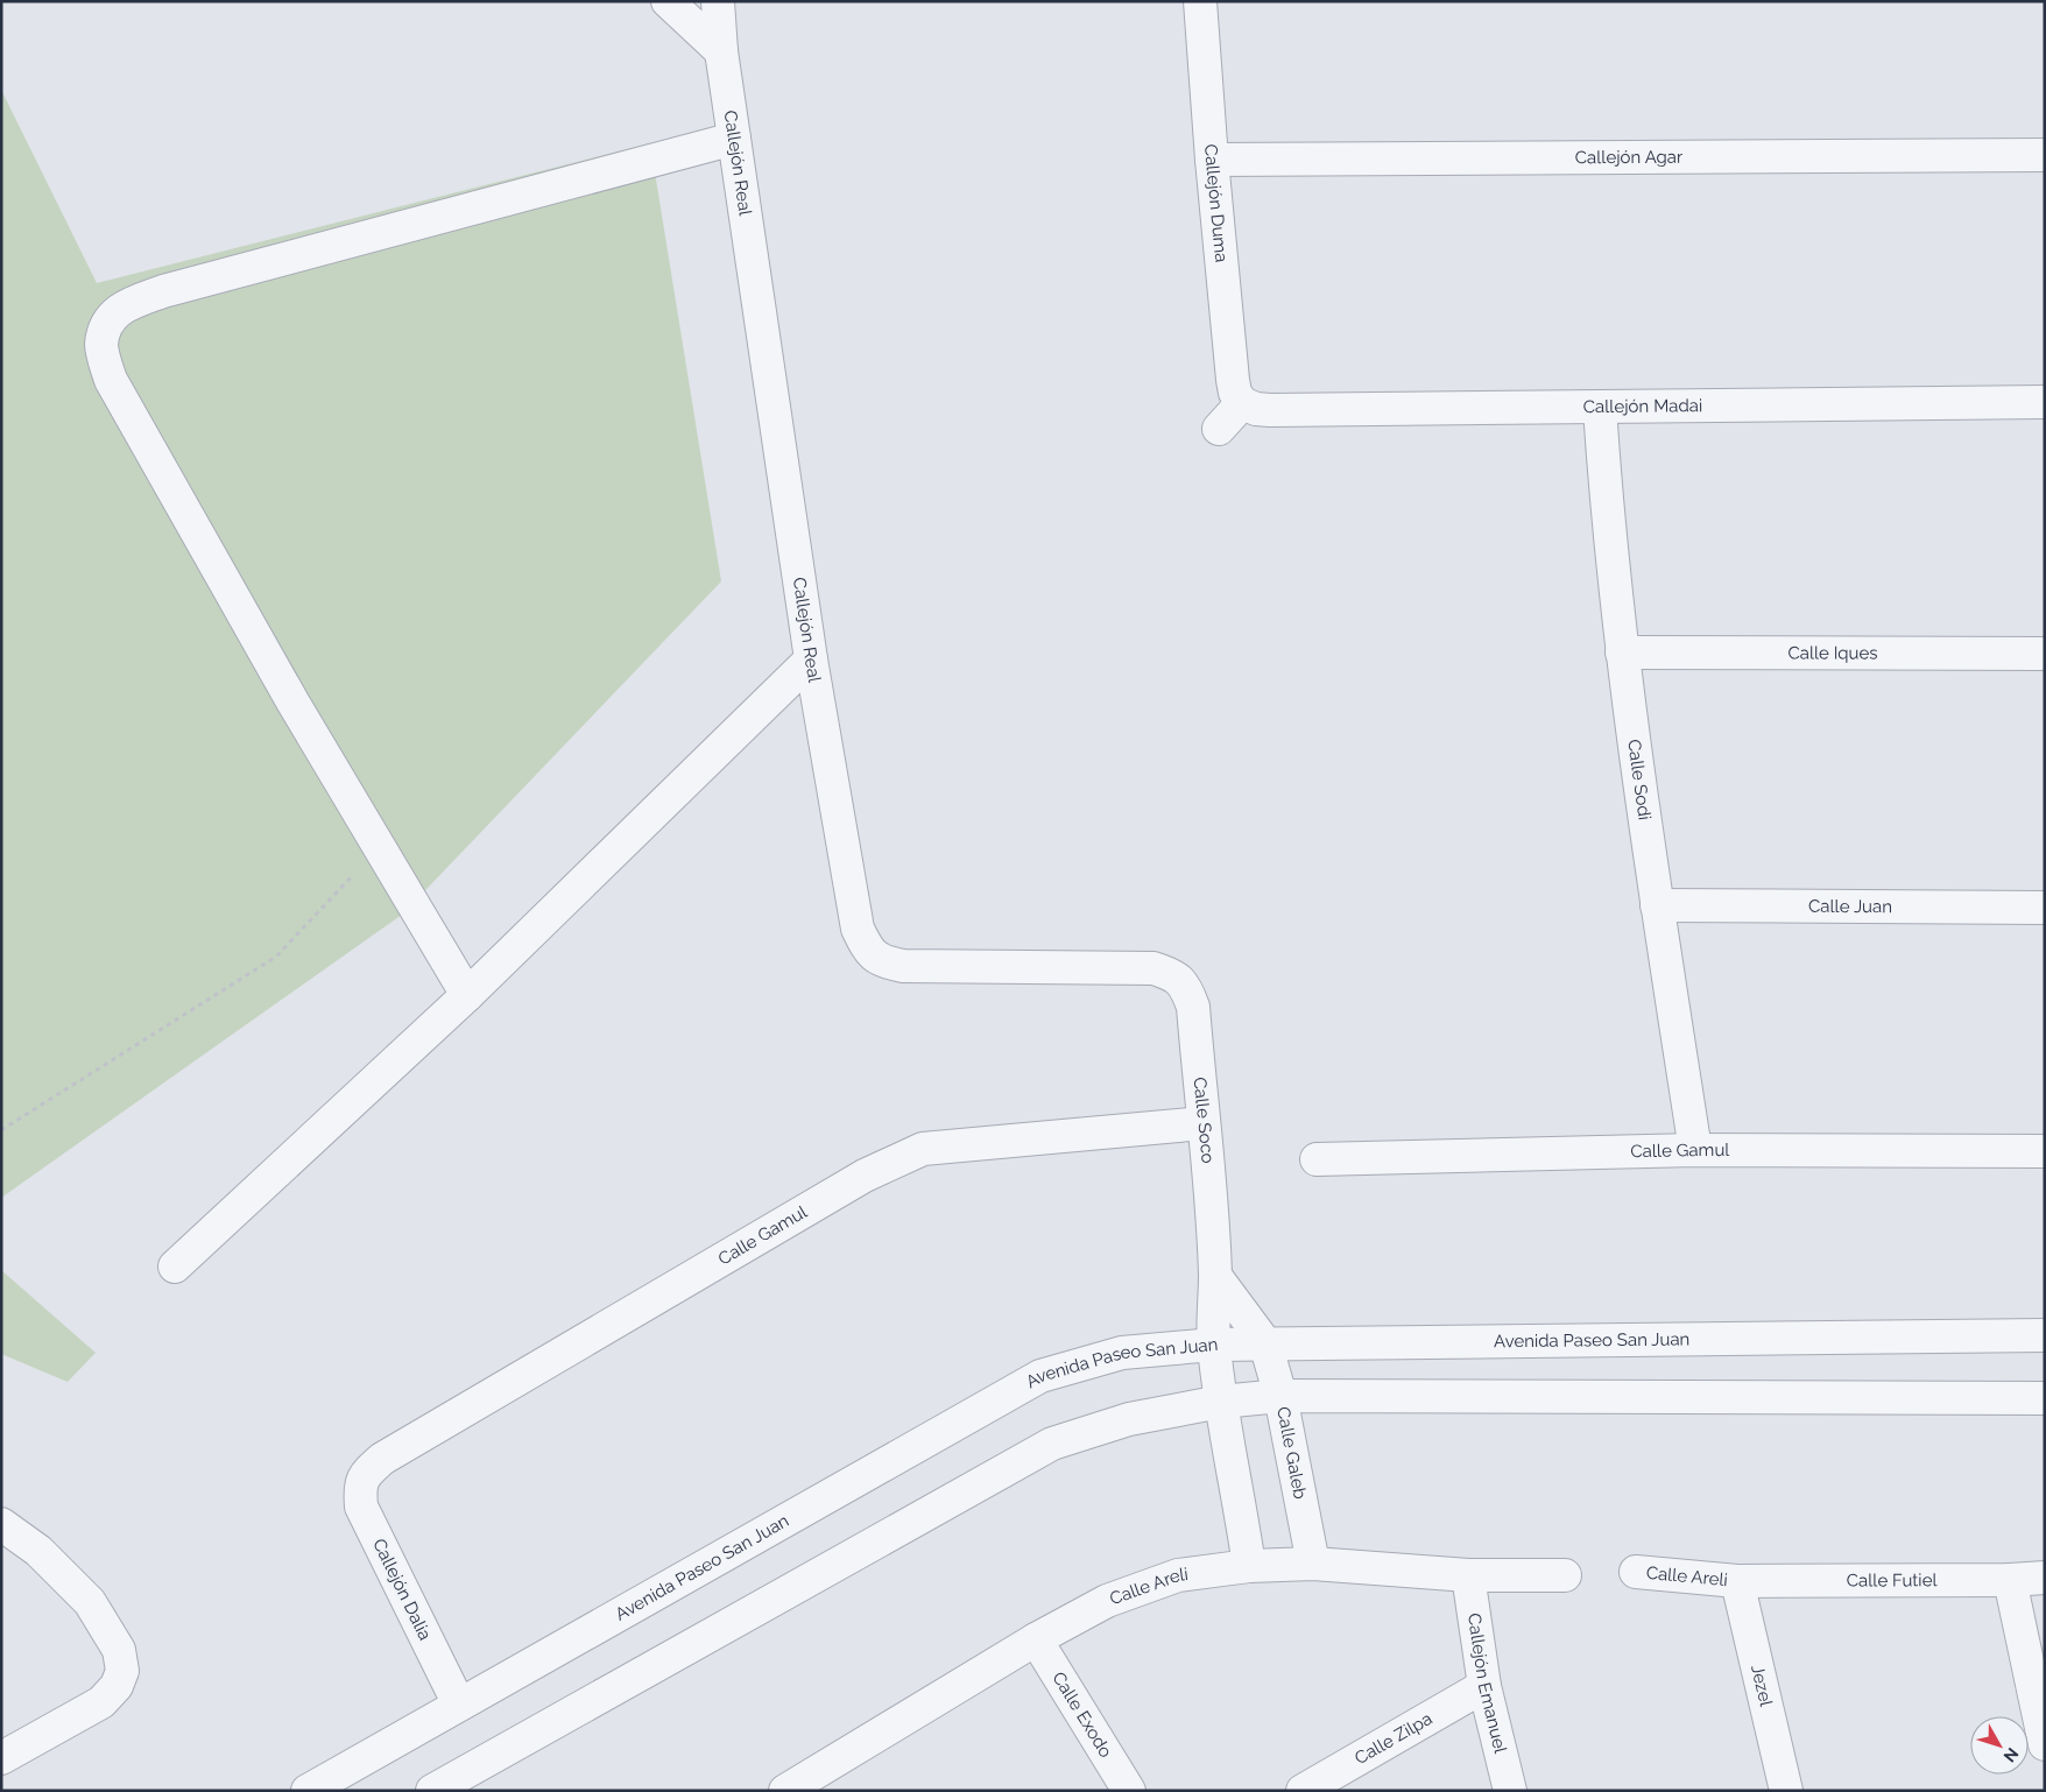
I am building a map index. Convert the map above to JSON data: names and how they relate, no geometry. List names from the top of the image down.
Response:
{
  "streets": {
    "street": [
      "Callejón Agar",
      "Callejón Real",
      "Callejón Duma",
      "Callejón Madai",
      "Calle Iques",
      "Calle Sodi",
      "Calle Juan",
      "Calle Soco",
      "Calle Gamul",
      "Avenida Paseo San Juan",
      "Calle Galeb",
      "Calle Areli",
      "Calle Futiel",
      "Callejón Dalia",
      "Callejón Emanuel",
      "Jezel",
      "Calle Exodo",
      "Calle Zilpa"
    ]
  },
  "crossings": [
    ["Callejón Agar", "Callejón Duma"],
    ["Callejón Real", "Calle Soco"],
    ["Callejón Duma", "Callejón Madai"],
    ["Callejón Madai", "Calle Sodi"],
    ["Calle Iques", "Calle Sodi"],
    ["Calle Sodi", "Calle Juan"],
    ["Calle Sodi", "Calle Gamul"],
    ["Calle Soco", "Calle Gamul"],
    ["Calle Soco", "Avenida Paseo San Juan"],
    ["Calle Gamul", "Callejón Dalia"],
    ["Avenida Paseo San Juan", "Calle Galeb"],
    ["Avenida Paseo San Juan", "Callejón Dalia"],
    ["Calle Galeb", "Calle Areli"],
    ["Calle Areli", "Calle Futiel"],
    ["Calle Areli", "Callejón Emanuel"],
    ["Calle Areli", "Jezel"],
    ["Calle Areli", "Calle Exodo"],
    ["Calle Futiel", "Jezel"],
    ["Callejón Emanuel", "Calle Zilpa"]
  ],
  "north": "bottom right"
}
